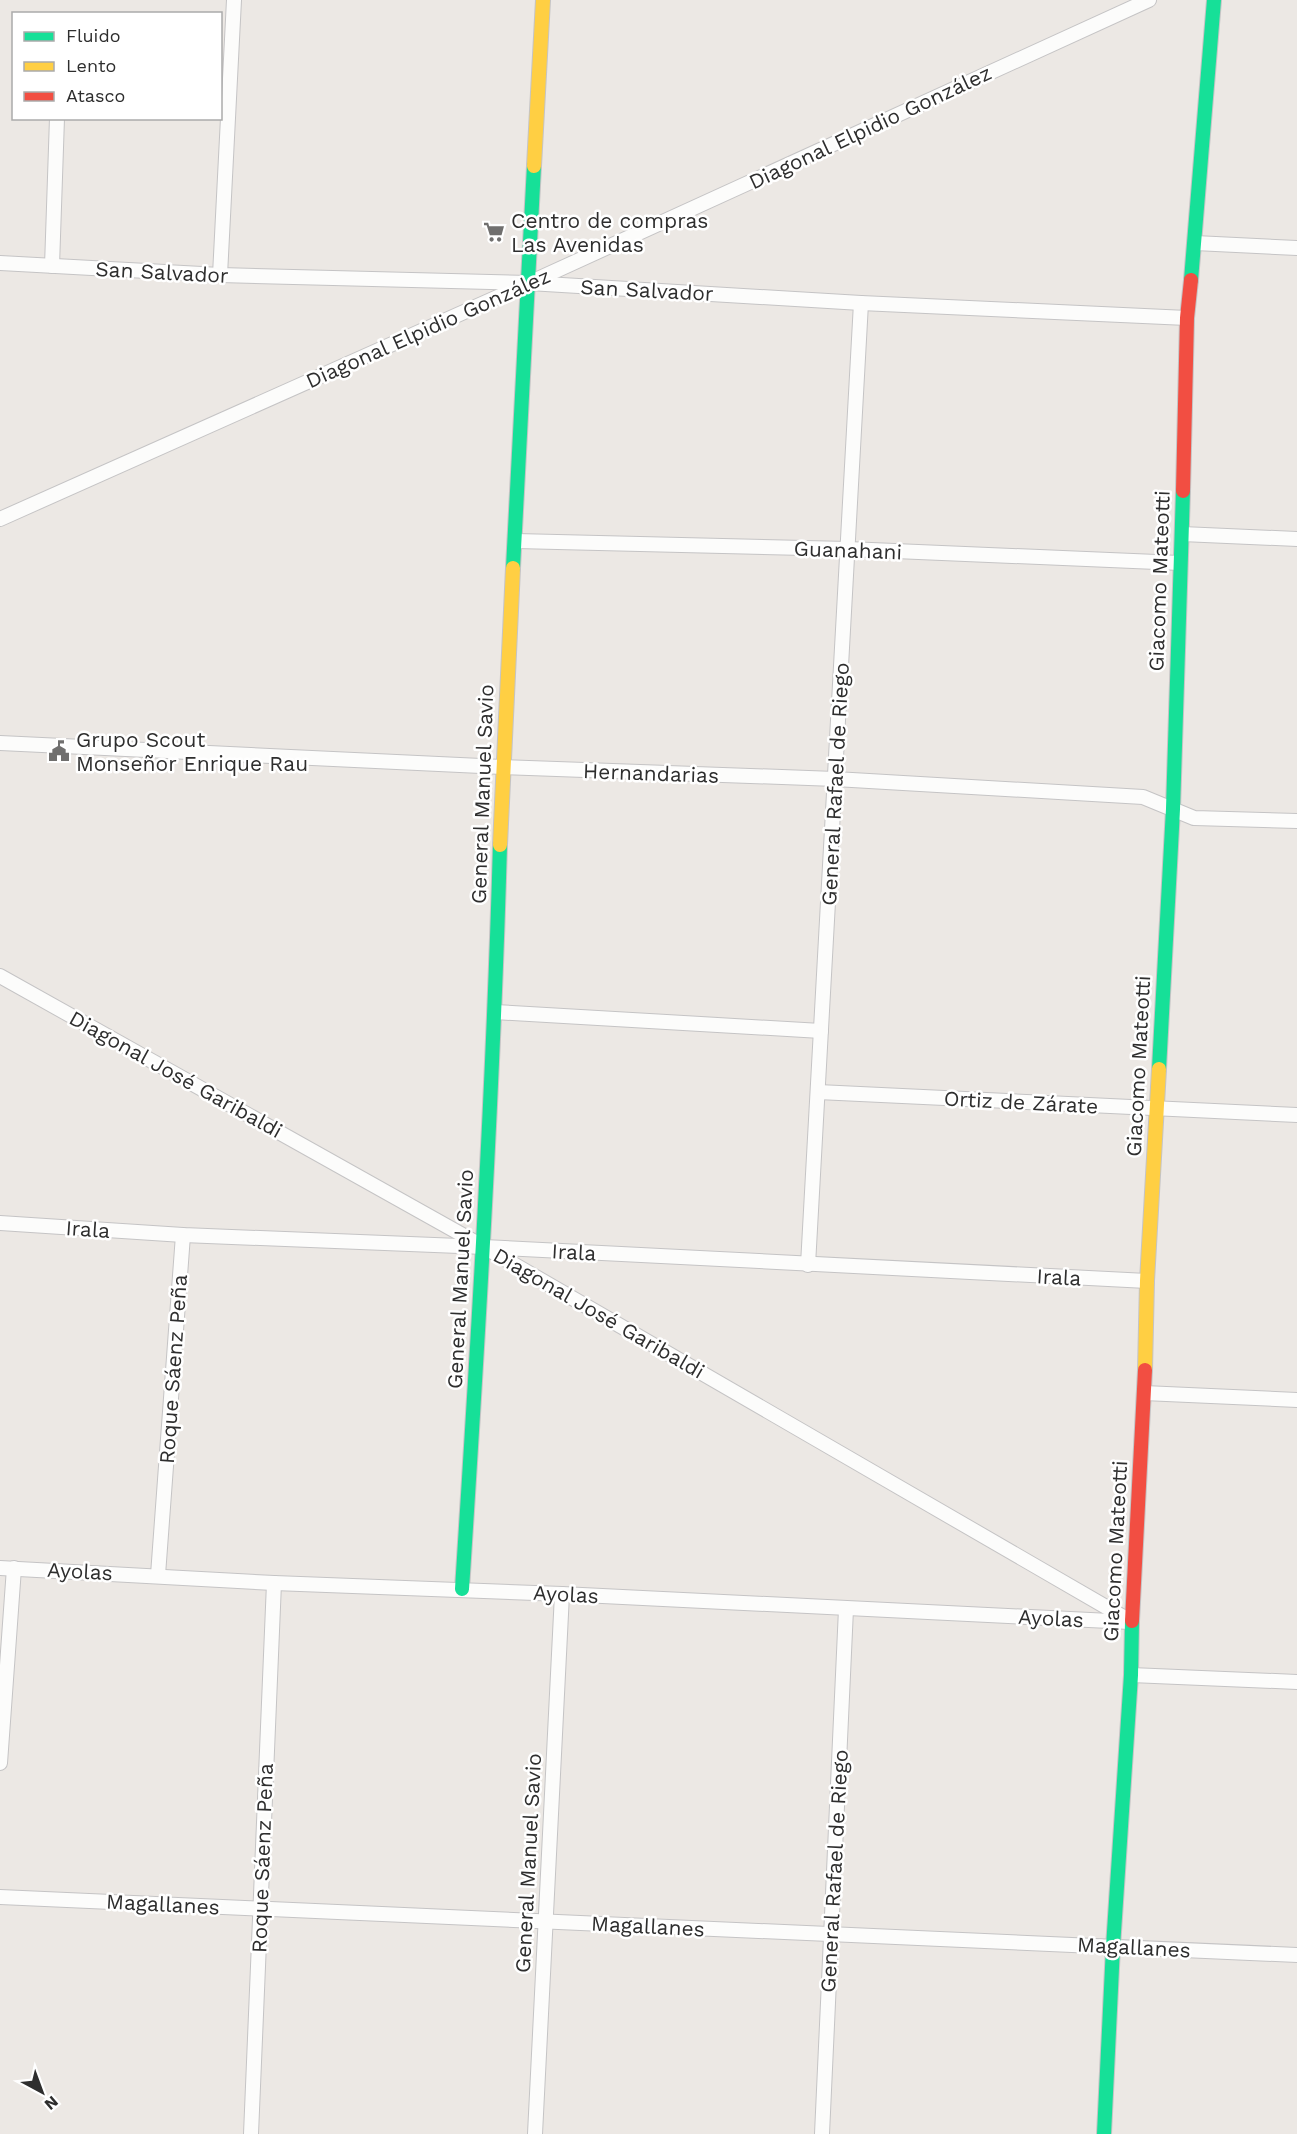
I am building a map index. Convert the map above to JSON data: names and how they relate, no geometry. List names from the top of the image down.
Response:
{
  "streets": {
    "street": [
      "Diagonal Elpidio González",
      "San Salvador",
      "Guanahani",
      "Giacomo Mateotti",
      "Hernandarias",
      "General Rafael de Riego",
      "General Manuel Savio",
      "Diagonal José Garibaldi",
      "Ortiz de Zárate",
      "Irala",
      "Roque Sáenz Peña",
      "Ayolas",
      "Magallanes"
    ]
  },
  "crossings": [
    ["Diagonal Elpidio González", "San Salvador"],
    ["Diagonal Elpidio González", "General Manuel Savio"],
    ["San Salvador", "Giacomo Mateotti"],
    ["San Salvador", "General Rafael de Riego"],
    ["San Salvador", "General Manuel Savio"],
    ["Guanahani", "Giacomo Mateotti"],
    ["Guanahani", "General Rafael de Riego"],
    ["Guanahani", "General Manuel Savio"],
    ["Giacomo Mateotti", "Hernandarias"],
    ["Giacomo Mateotti", "Diagonal José Garibaldi"],
    ["Giacomo Mateotti", "Ortiz de Zárate"],
    ["Giacomo Mateotti", "Irala"],
    ["Giacomo Mateotti", "Ayolas"],
    ["Giacomo Mateotti", "Magallanes"],
    ["Hernandarias", "General Rafael de Riego"],
    ["Hernandarias", "General Manuel Savio"],
    ["General Rafael de Riego", "Ortiz de Zárate"],
    ["General Rafael de Riego", "Irala"],
    ["General Rafael de Riego", "Ayolas"],
    ["General Rafael de Riego", "Magallanes"],
    ["General Manuel Savio", "Diagonal José Garibaldi"],
    ["General Manuel Savio", "Irala"],
    ["General Manuel Savio", "Ayolas"],
    ["General Manuel Savio", "Magallanes"],
    ["Diagonal José Garibaldi", "Irala"],
    ["Diagonal José Garibaldi", "Ayolas"],
    ["Irala", "Roque Sáenz Peña"],
    ["Roque Sáenz Peña", "Ayolas"],
    ["Roque Sáenz Peña", "Magallanes"]
  ],
  "places": {
    "supermarket": ["Centro de compras Las Avenidas"],
    "public building": ["Grupo Scout Monseñor Enrique Rau"]
  },
  "legend": ["Fluido", "Lento", "Atasco"],
  "north": "bottom right"
}
